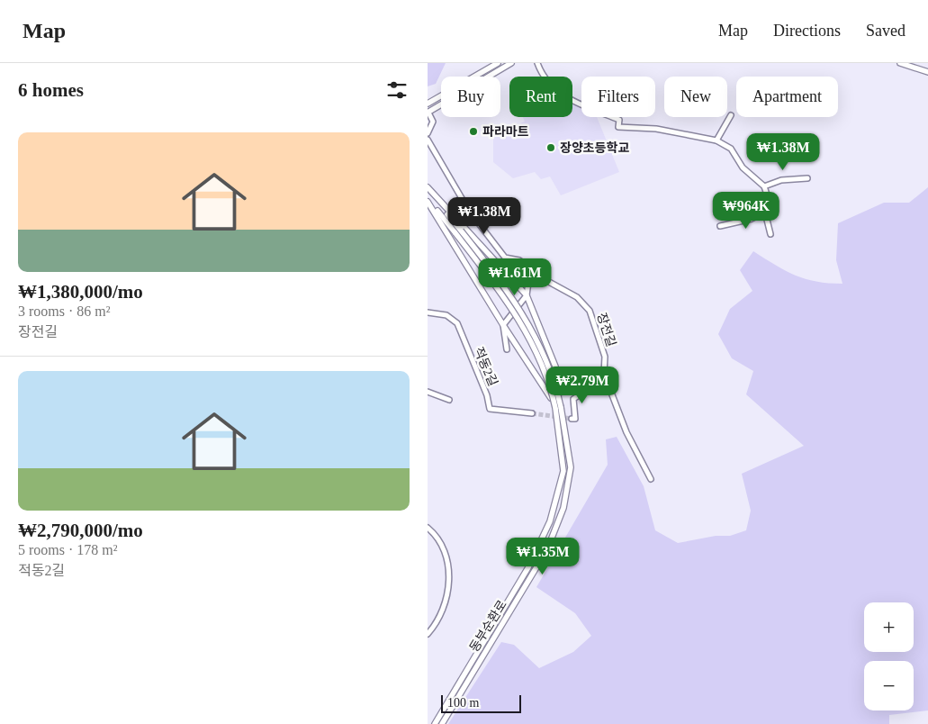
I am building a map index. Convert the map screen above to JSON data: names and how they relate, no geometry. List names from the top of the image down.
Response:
{
  "streets": {
    "street": ["장전길", "적동2길", "동부순환로"]
  },
  "places": ["파라마트", "장양초등학교"],
  "scale_bar": "100 m",
  "page": {
    "header": "Map",
    "nav": ["Map", "Directions", "Saved"],
    "heading": "6 homes",
    "chip": [
      "Buy",
      "Rent",
      "Filters",
      "New",
      "Apartment"
    ],
    "list": [
      {
        "name": "₩1,380,000/mo",
        "note": "3 rooms · 86 m² · 장전길"
      },
      {
        "name": "₩2,790,000/mo",
        "note": "5 rooms · 178 m² · 적동2길"
      }
    ],
    "price": [
      "₩1.38M",
      "₩964K",
      "₩1.38M",
      "₩1.61M",
      "₩2.79M",
      "₩1.35M"
    ],
    "map_buttons": ["+", "−"],
    "scale": "100 m"
  }
}
